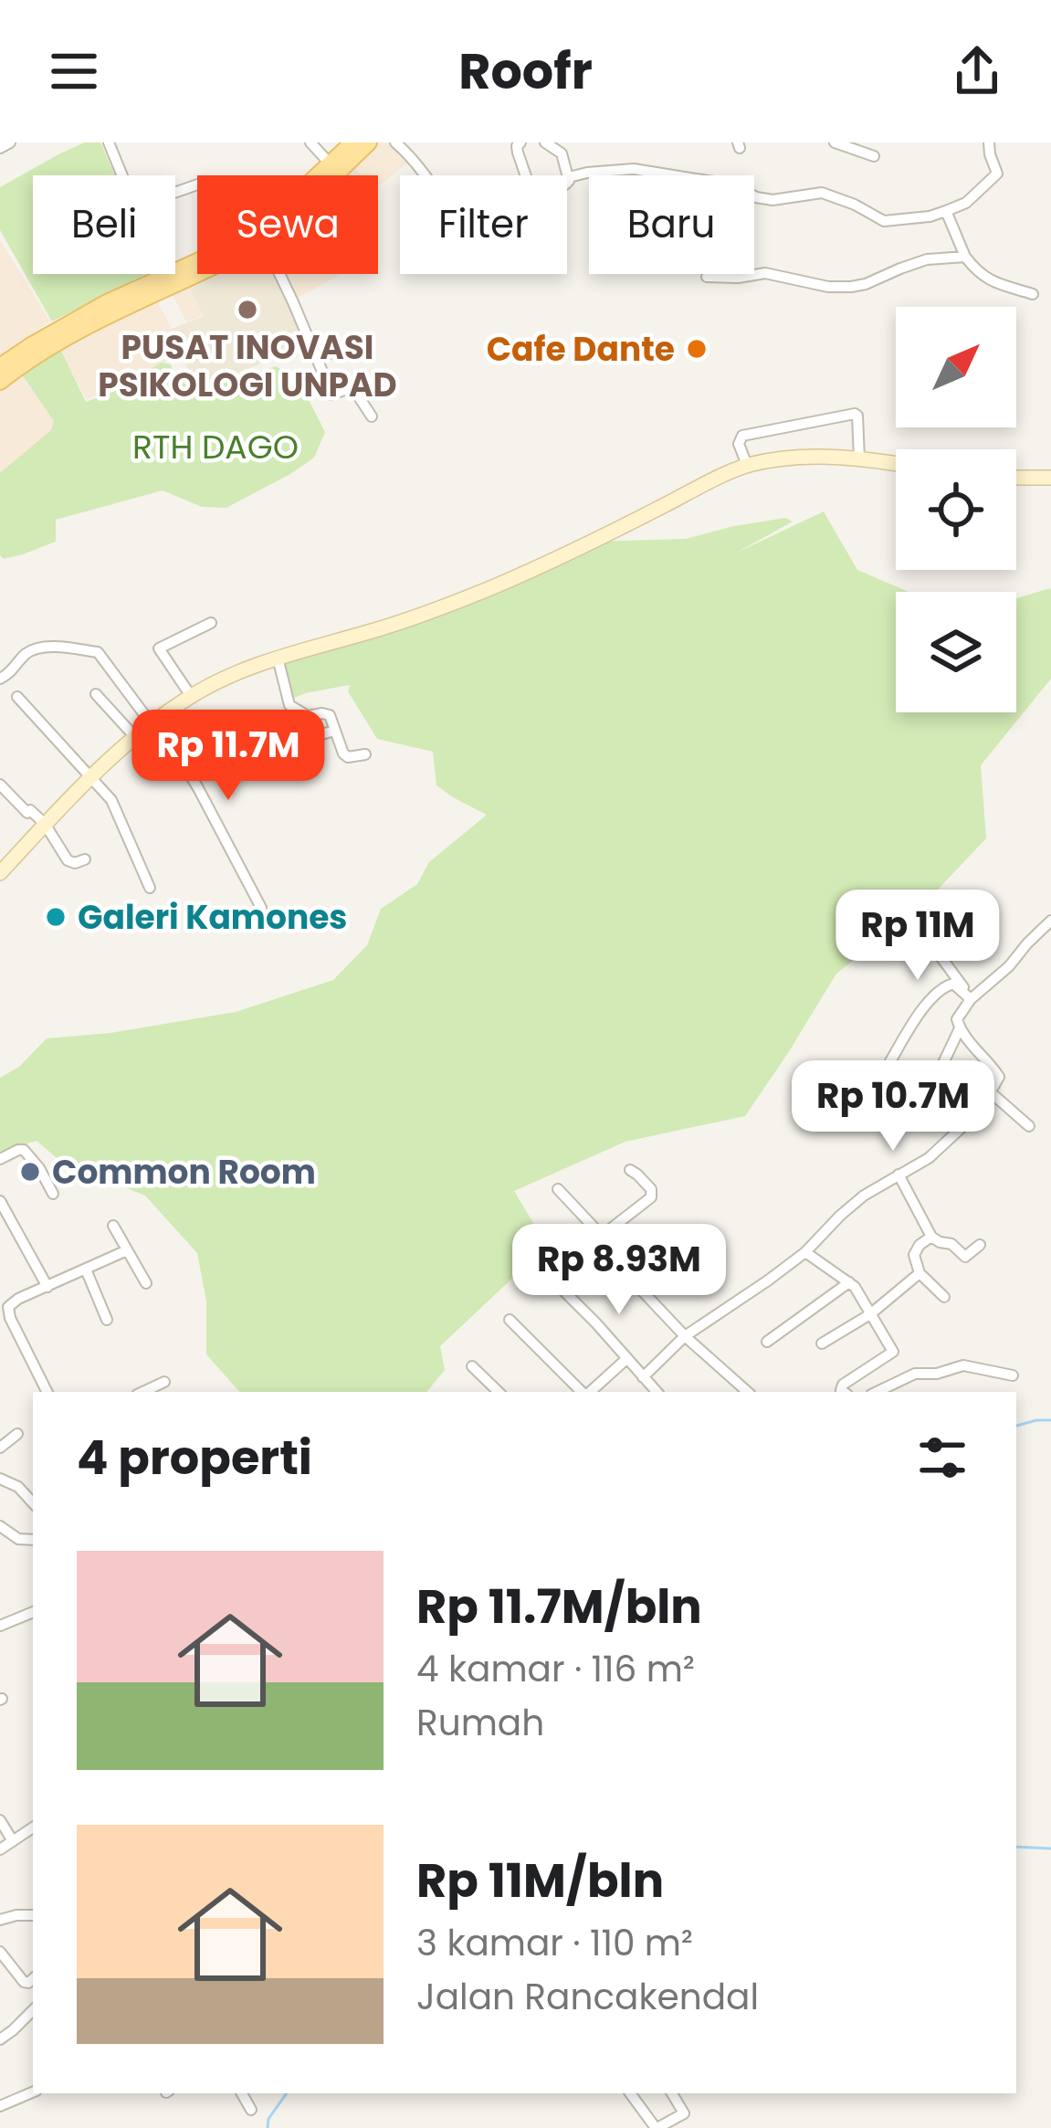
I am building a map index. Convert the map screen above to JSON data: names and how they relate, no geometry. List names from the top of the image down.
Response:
{
  "parks": ["RTH DAGO"],
  "places": [
    "PUSAT INOVASI PSIKOLOGI UNPAD",
    "Cafe Dante",
    "Galeri Kamones",
    "Common Room"
  ],
  "north": "top right",
  "page": {
    "header": "Roofr",
    "chip": [
      "Beli",
      "Sewa",
      "Filter",
      "Baru"
    ],
    "price": [
      "Rp 11.7M",
      "Rp 11M",
      "Rp 10.7M",
      "Rp 8.93M"
    ],
    "heading": "4 properti",
    "list": [
      {
        "name": "Rp 11.7M/bln",
        "note": "4 kamar · 116 m² · Rumah"
      },
      {
        "name": "Rp 11M/bln",
        "note": "3 kamar · 110 m² · Jalan Rancakendal"
      }
    ]
  }
}
